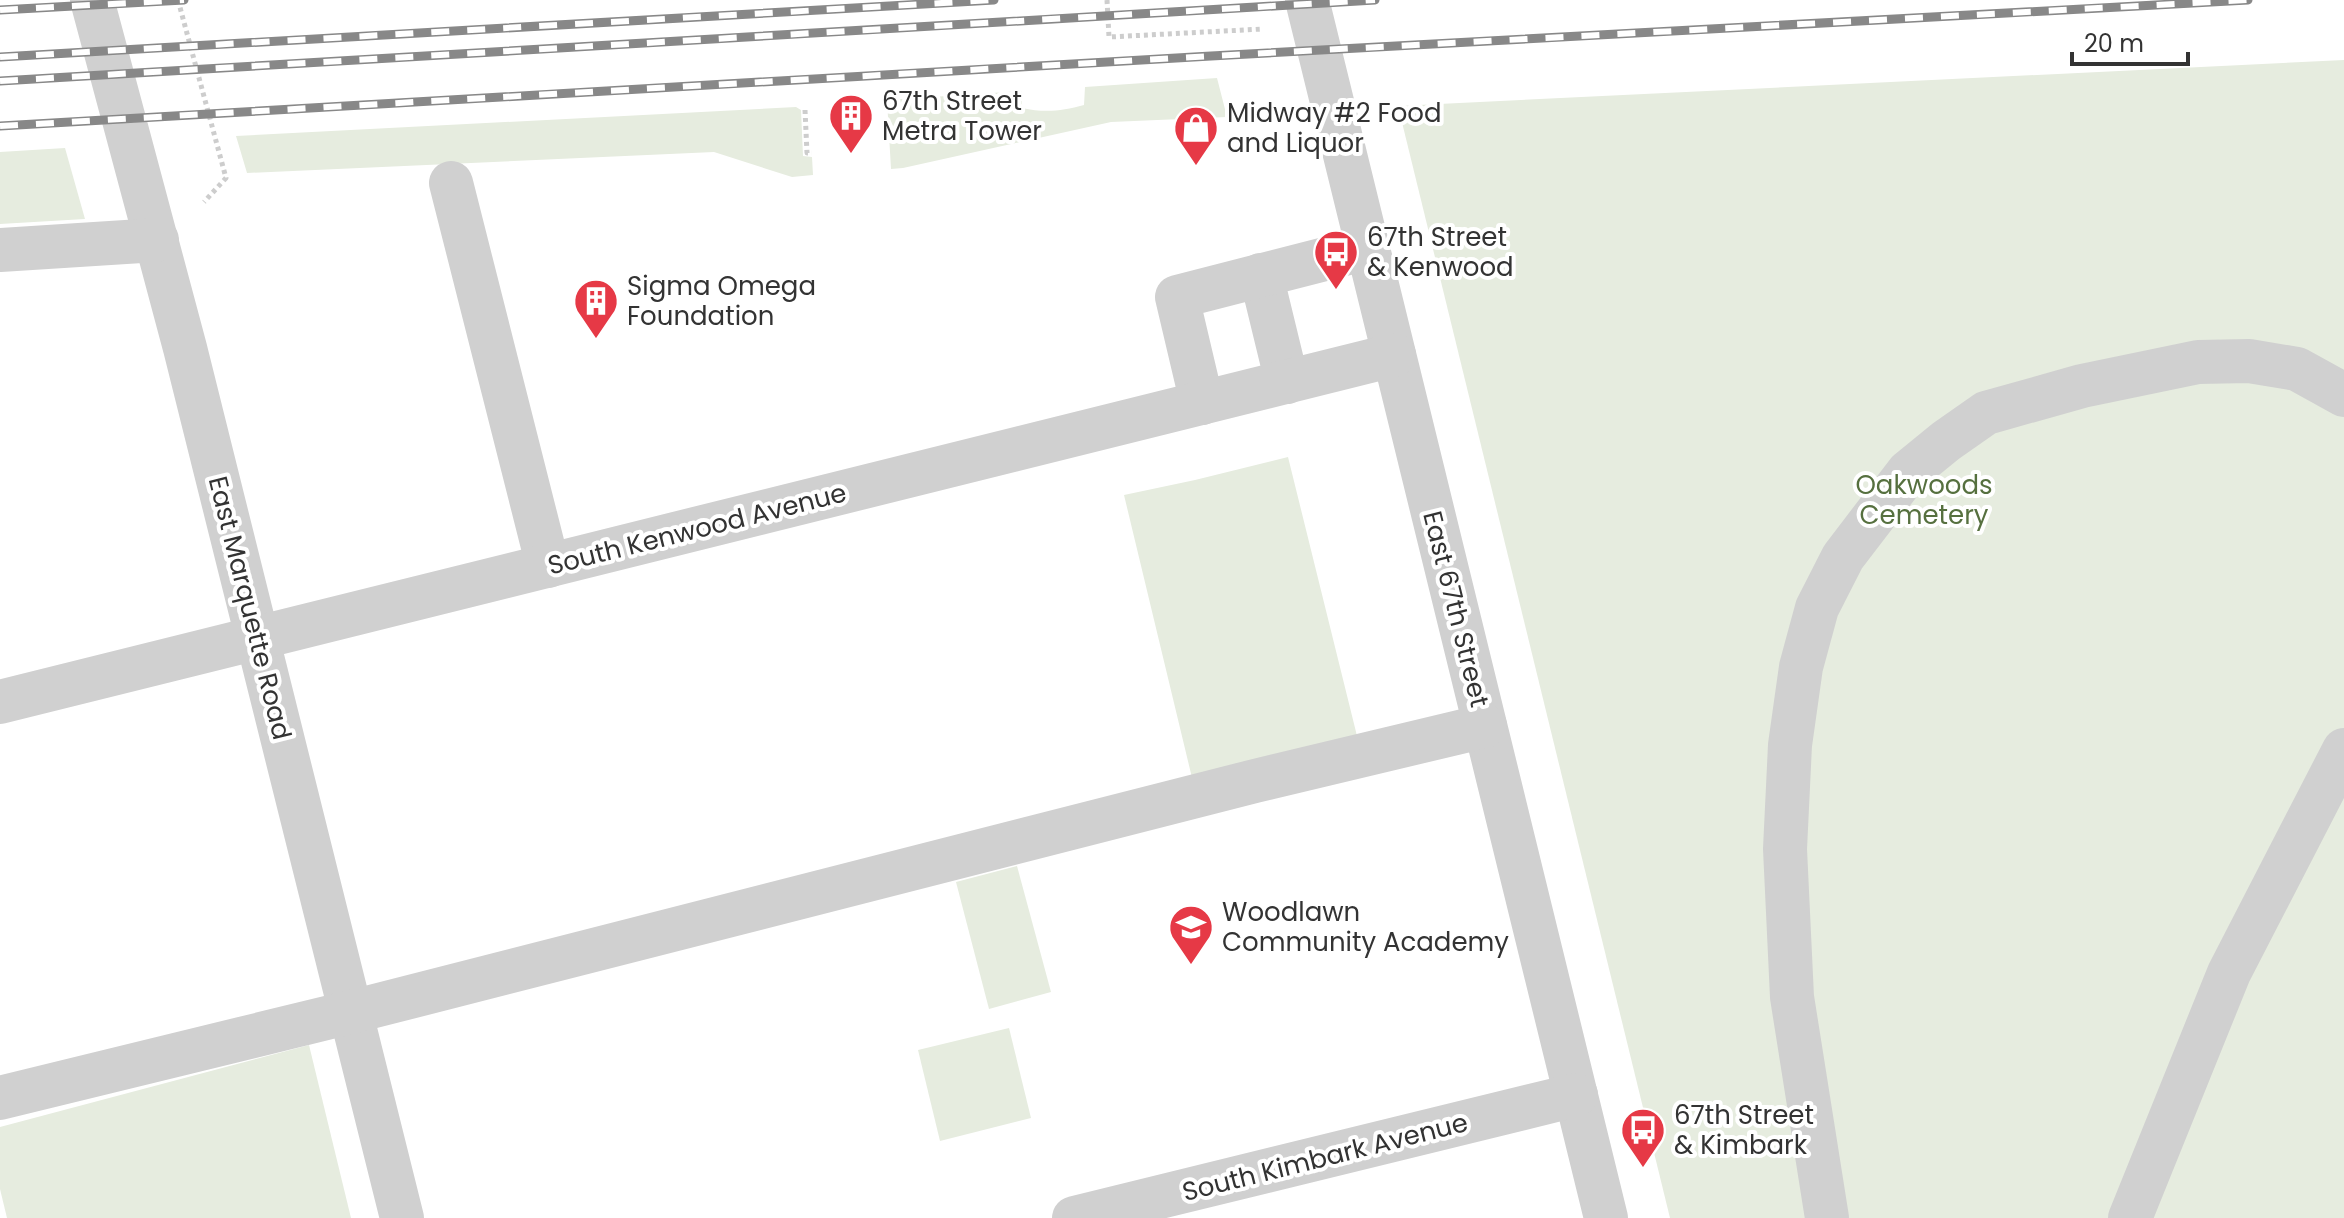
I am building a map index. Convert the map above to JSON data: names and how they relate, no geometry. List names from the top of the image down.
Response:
{
  "streets": {
    "street": [
      "South Kenwood Avenue",
      "East Marquette Road",
      "East 67th Street",
      "South Kimbark Avenue"
    ]
  },
  "crossings": [
    ["South Kenwood Avenue", "East Marquette Road"],
    ["South Kenwood Avenue", "East 67th Street"],
    ["East 67th Street", "South Kimbark Avenue"]
  ],
  "parks": ["Oakwoods Cemetery"],
  "places": {
    "building": ["67th Street Metra Tower", "Sigma Omega Foundation"],
    "shop": ["Midway #2 Food and Liquor"],
    "bus stop": ["67th Street & Kenwood", "67th Street & Kimbark"],
    "school or university": ["Woodlawn Community Academy"]
  },
  "scale_bar": "20 m"
}
